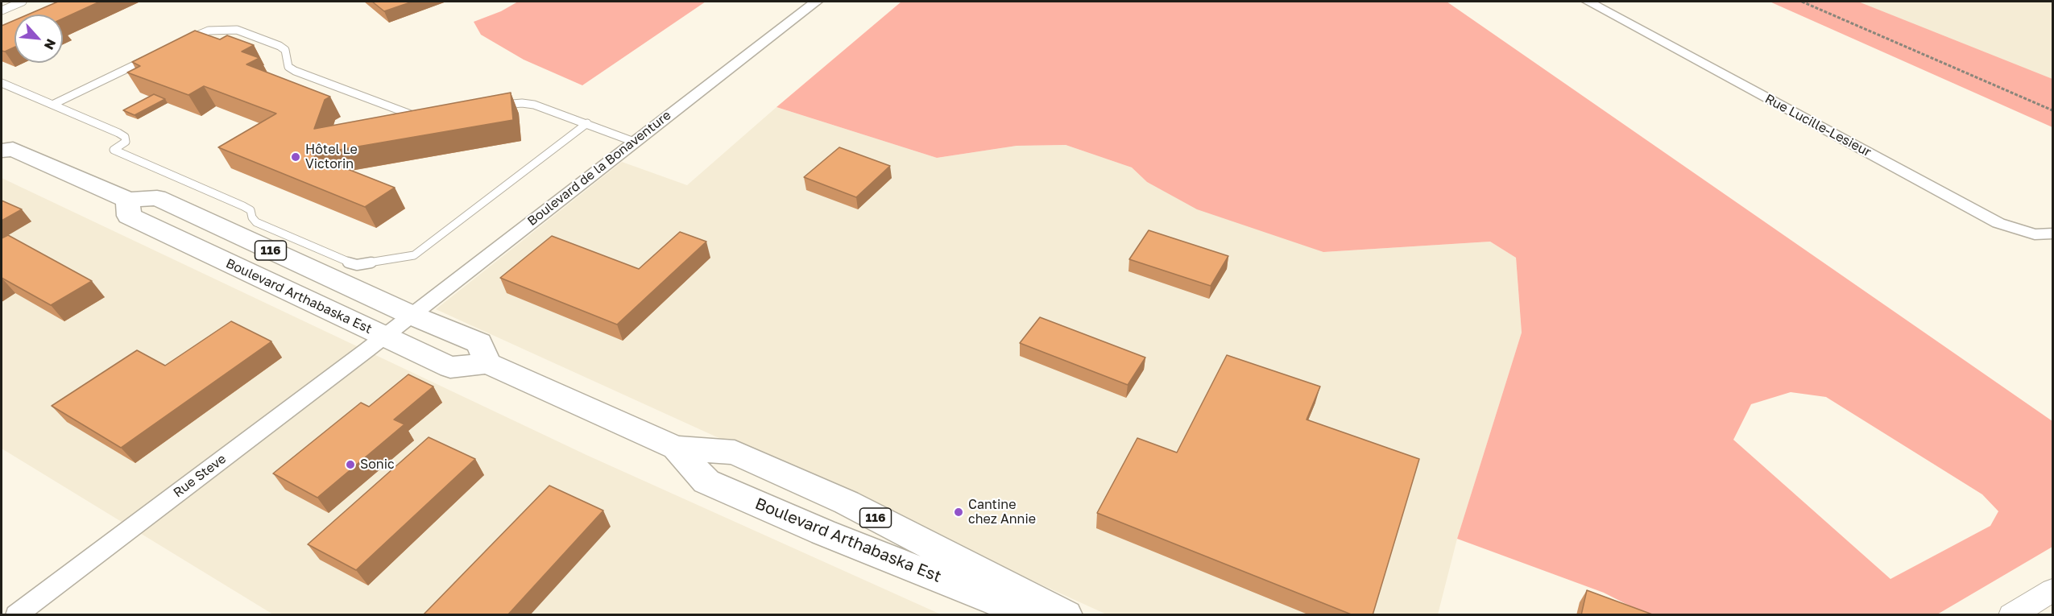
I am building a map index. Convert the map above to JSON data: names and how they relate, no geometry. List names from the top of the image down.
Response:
{
  "streets": {
    "main road": ["116", "Boulevard Arthabaska Est"],
    "street": ["Rue Lucille-Lesieur", "Boulevard de la Bonaventure", "Rue Steve"]
  },
  "crossings": [
    ["Boulevard de la Bonaventure", "116"],
    ["Boulevard de la Bonaventure", "Boulevard Arthabaska Est"],
    ["Boulevard de la Bonaventure", "Rue Steve"],
    ["116", "Boulevard Arthabaska Est"],
    ["Boulevard Arthabaska Est", "Rue Steve"]
  ],
  "places": ["Hôtel Le Victorin", "Sonic", "Cantine chez Annie"],
  "north": "bottom right"
}
